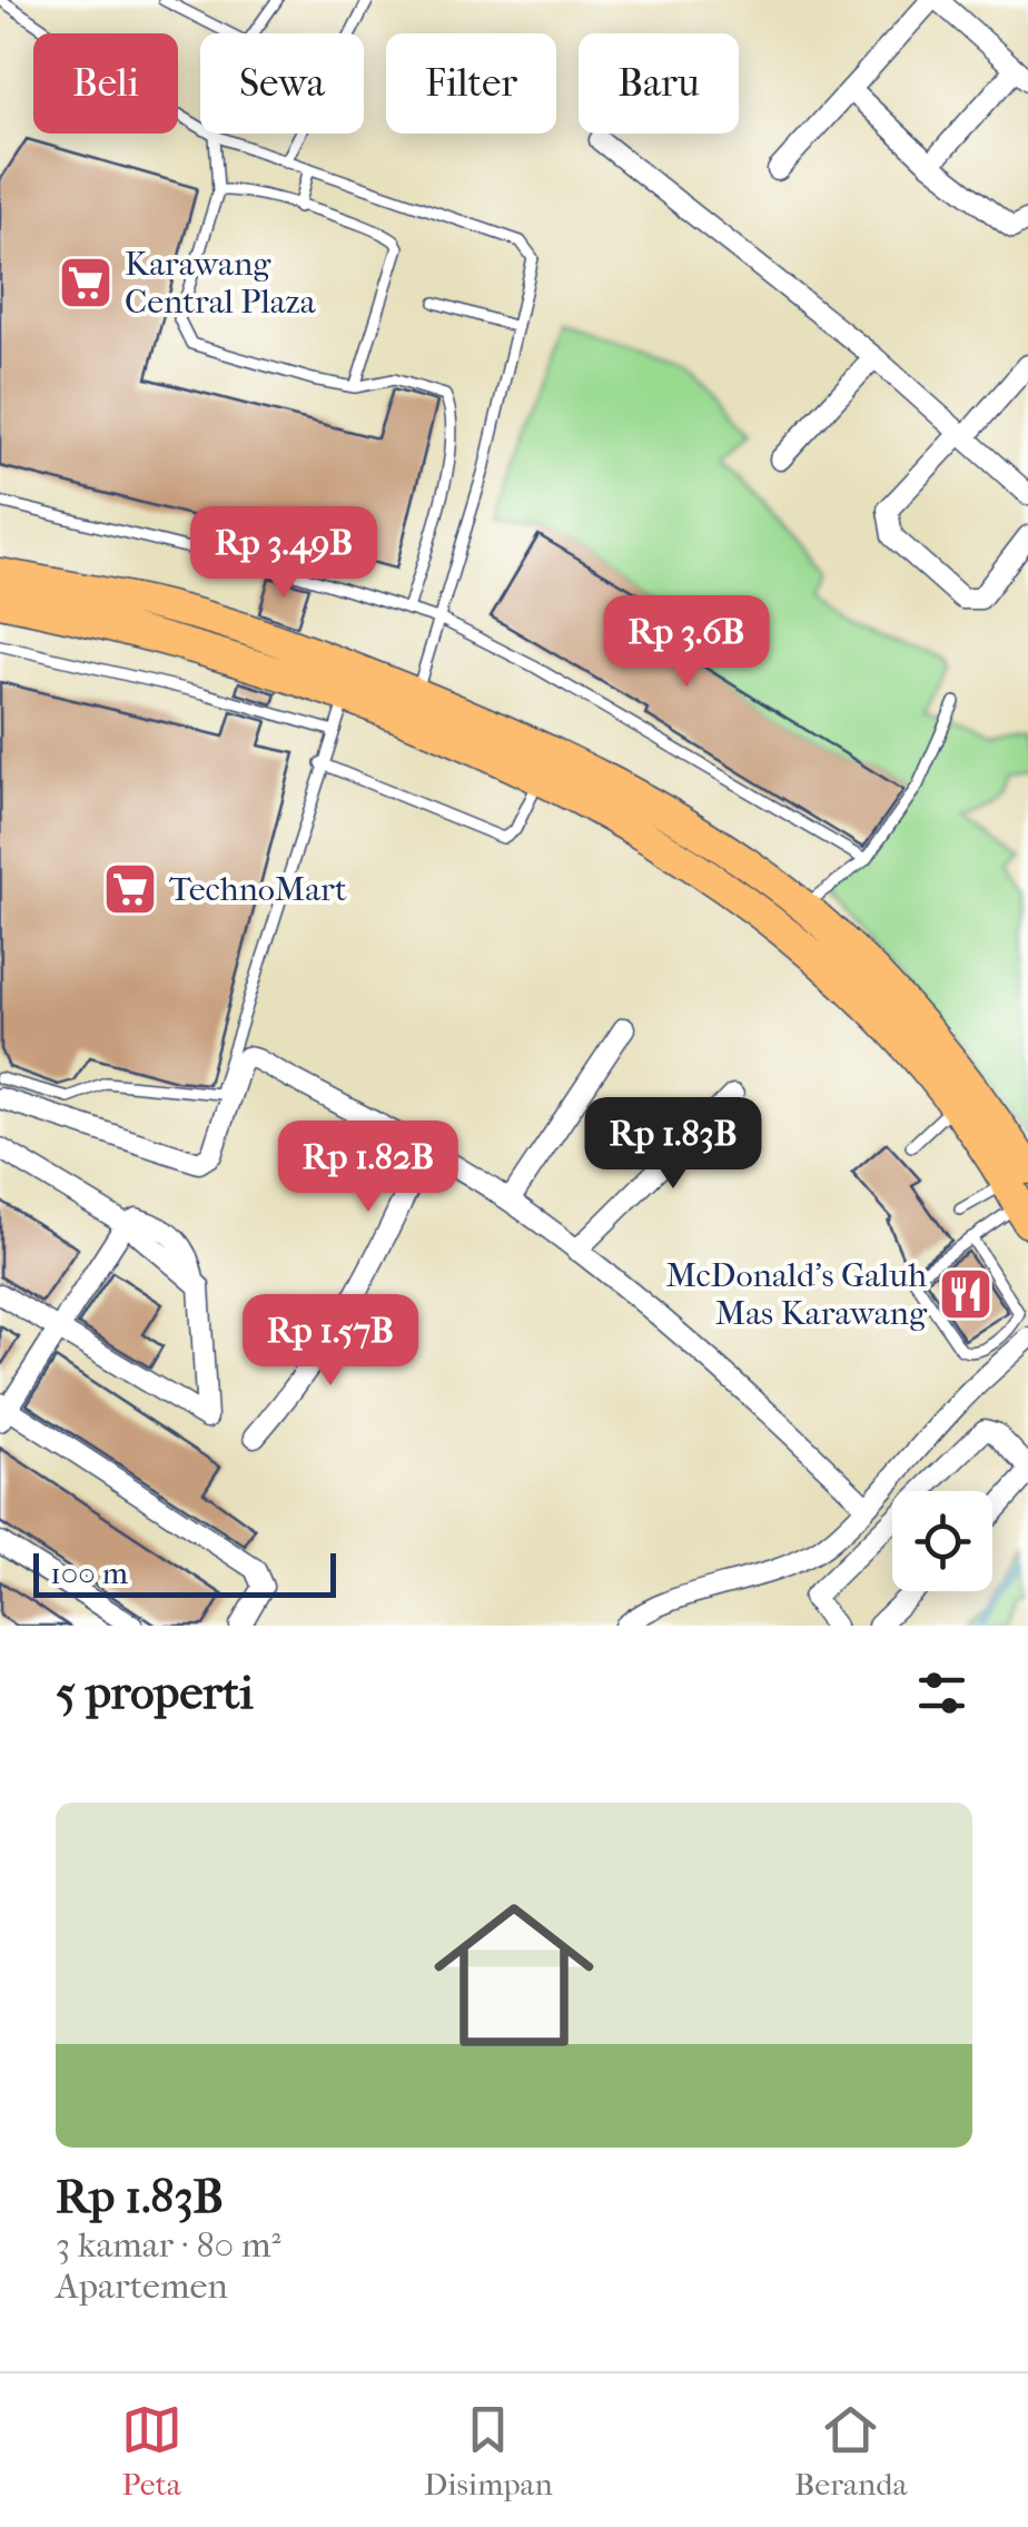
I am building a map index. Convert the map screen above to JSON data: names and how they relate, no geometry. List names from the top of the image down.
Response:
{
  "places": {
    "supermarket": ["Karawang Central Plaza", "TechnoMart"],
    "restaurant": ["McDonald's Galuh Mas Karawang"]
  },
  "scale_bar": "100 m",
  "page": {
    "chip": [
      "Beli",
      "Sewa",
      "Filter",
      "Baru"
    ],
    "price": [
      "Rp 3.49B",
      "Rp 3.6B",
      "Rp 1.83B",
      "Rp 1.82B",
      "Rp 1.57B"
    ],
    "scale": "100 m",
    "heading": "5 properti",
    "list": [
      {
        "name": "Rp 1.83B",
        "note": "3 kamar · 80 m² · Apartemen"
      }
    ],
    "tabs": ["Peta", "Disimpan", "Beranda"]
  }
}
